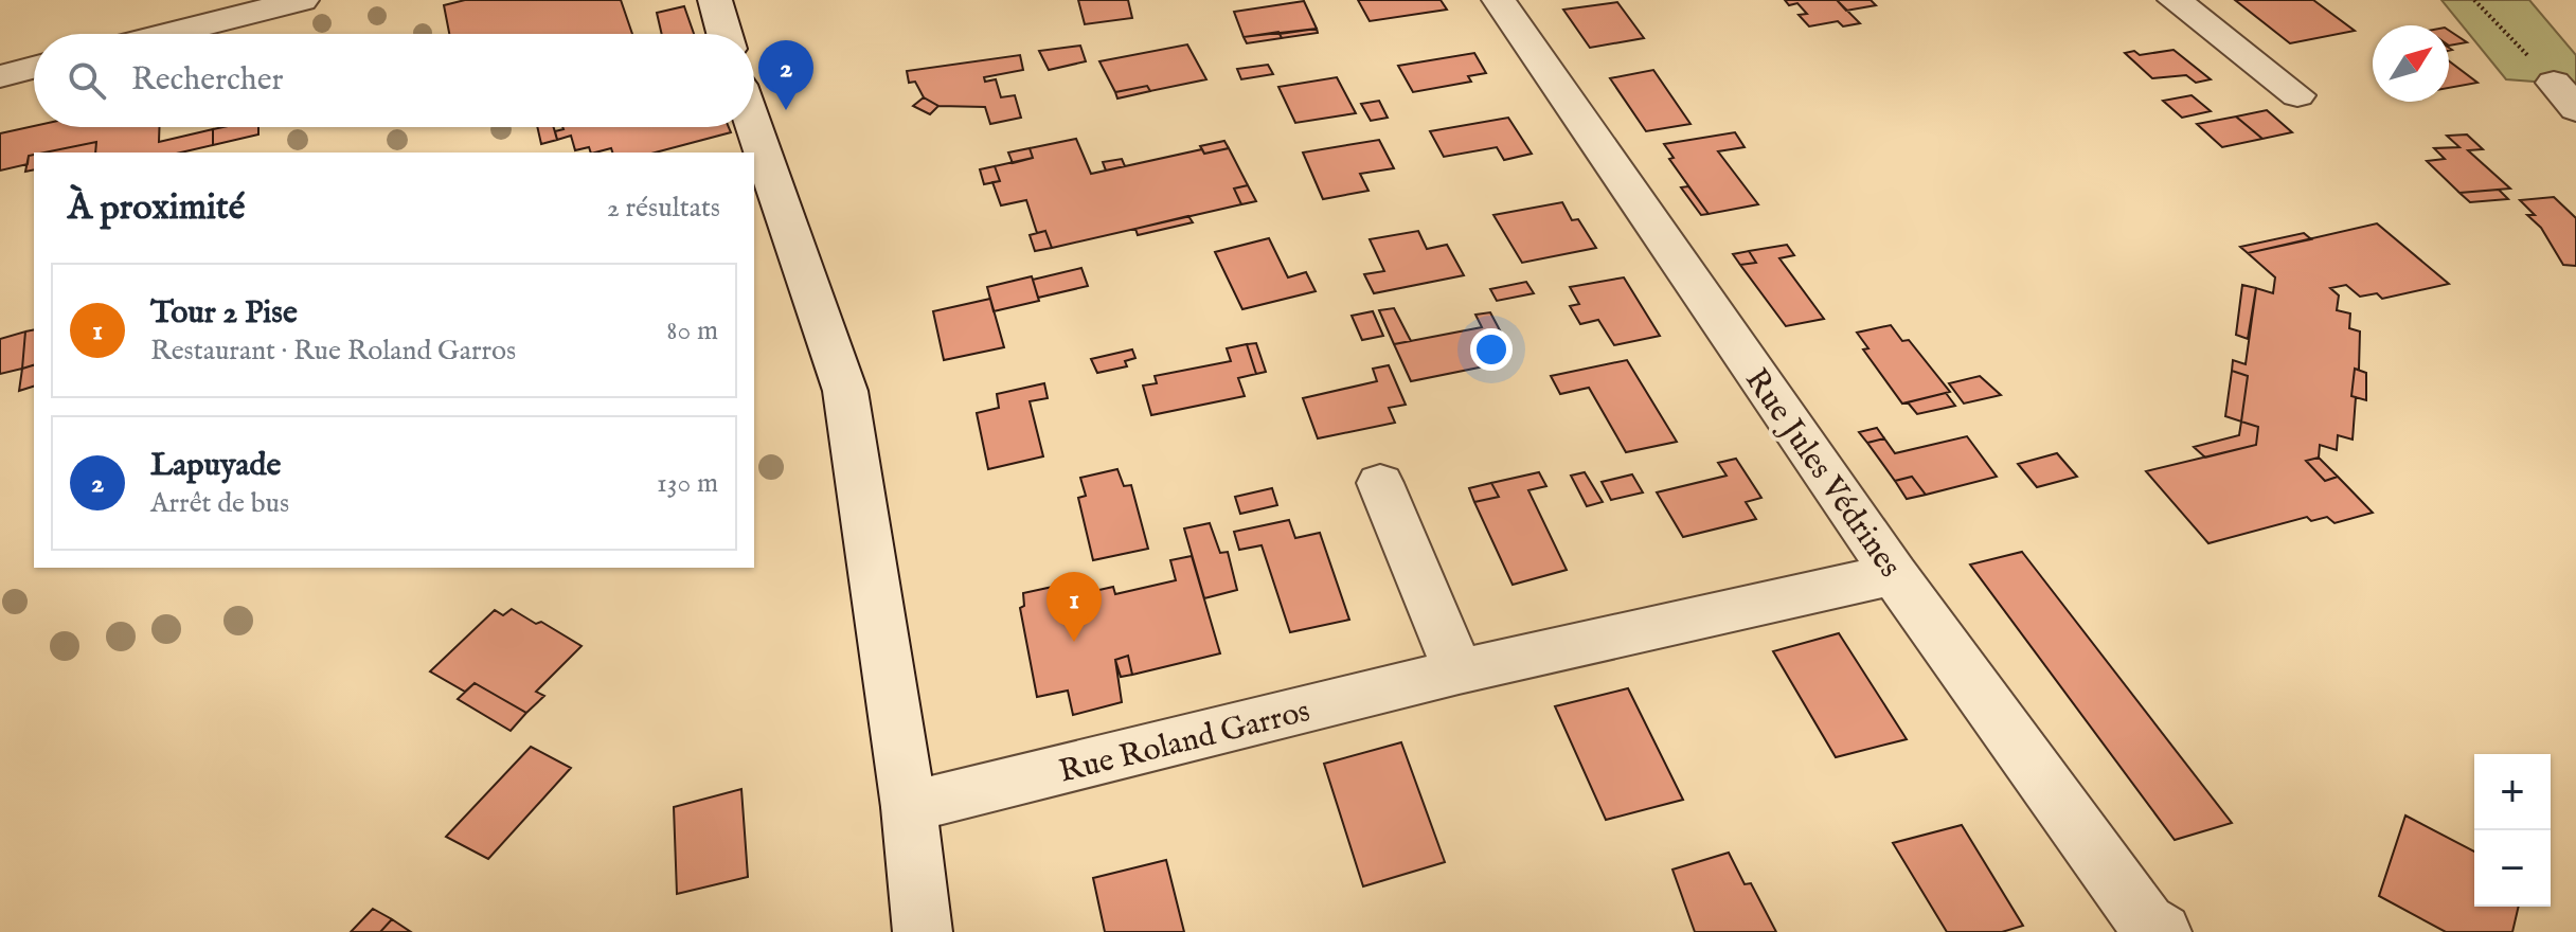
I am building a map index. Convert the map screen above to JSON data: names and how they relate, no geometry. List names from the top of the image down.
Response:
{
  "streets": {
    "street": ["Rue Jules Védrines", "Rue Roland Garros"]
  },
  "crossings": [
    ["Rue Jules Védrines", "Rue Roland Garros"]
  ],
  "north": "top right",
  "page": {
    "search": "Rechercher",
    "pins": ["2", "1"],
    "heading": ["À proximité", "2 résultats"],
    "list": [
      {
        "mark": "1",
        "name": "Tour 2 Pise",
        "note": "Restaurant · Rue Roland Garros",
        "value": "80 m"
      },
      {
        "mark": "2",
        "name": "Lapuyade",
        "note": "Arrêt de bus",
        "value": "130 m"
      }
    ],
    "map_buttons": ["+", "−"]
  }
}
